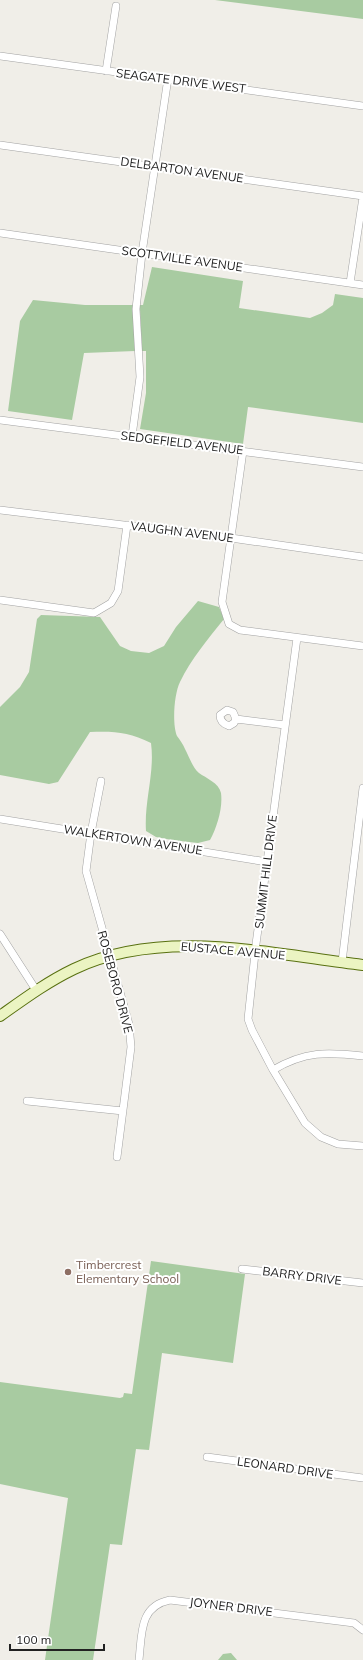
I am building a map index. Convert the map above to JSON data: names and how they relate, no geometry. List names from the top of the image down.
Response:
{
  "streets": {
    "street": [
      "SEAGATE DRIVE WEST",
      "DELBARTON AVENUE",
      "SCOTTVILLE AVENUE",
      "SEDGEFIELD AVENUE",
      "VAUGHN AVENUE",
      "WALKERTOWN AVENUE",
      "SUMMIT HILL DRIVE",
      "EUSTACE AVENUE",
      "ROSEBORO DRIVE",
      "BARRY DRIVE",
      "LEONARD DRIVE",
      "JOYNER DRIVE"
    ]
  },
  "crossings": [
    ["WALKERTOWN AVENUE", "SUMMIT HILL DRIVE"],
    ["WALKERTOWN AVENUE", "ROSEBORO DRIVE"],
    ["SUMMIT HILL DRIVE", "EUSTACE AVENUE"],
    ["EUSTACE AVENUE", "ROSEBORO DRIVE"]
  ],
  "places": ["Timbercrest Elementary School"],
  "scale_bar": "100 m"
}
